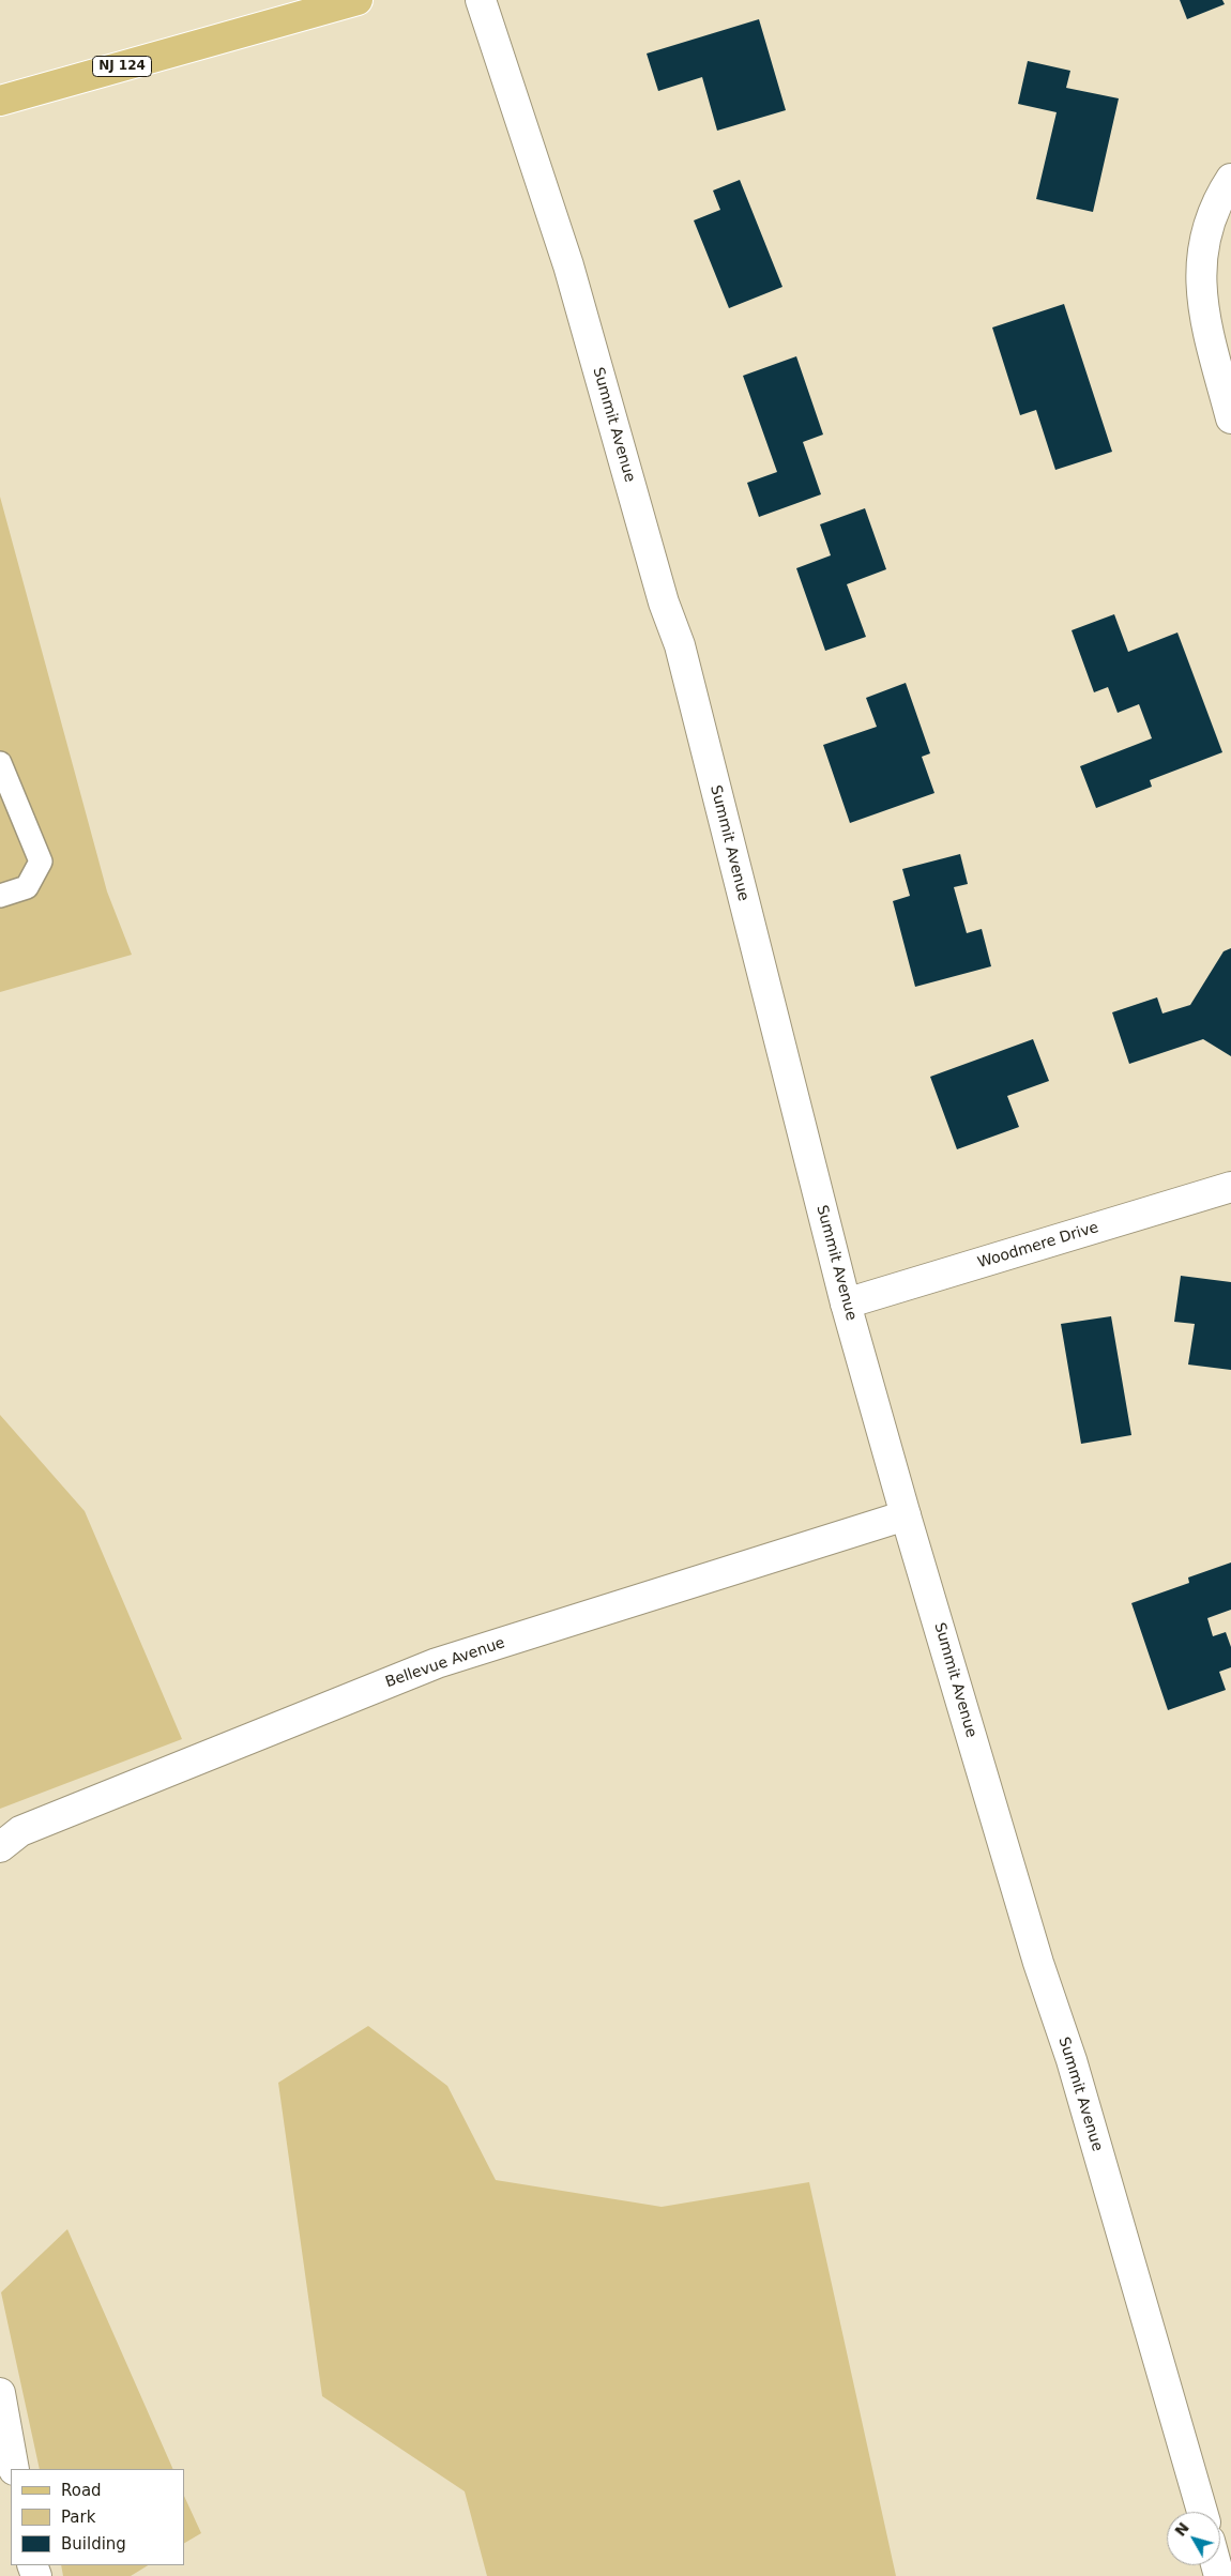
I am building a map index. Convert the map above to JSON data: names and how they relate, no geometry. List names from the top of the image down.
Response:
{
  "streets": {
    "main road": ["NJ 124"],
    "street": ["Summit Avenue", "Woodmere Drive", "Bellevue Avenue"]
  },
  "crossings": [
    ["Summit Avenue", "Woodmere Drive"],
    ["Summit Avenue", "Bellevue Avenue"]
  ],
  "legend": ["Road", "Park", "Building"],
  "north": "top left"
}
